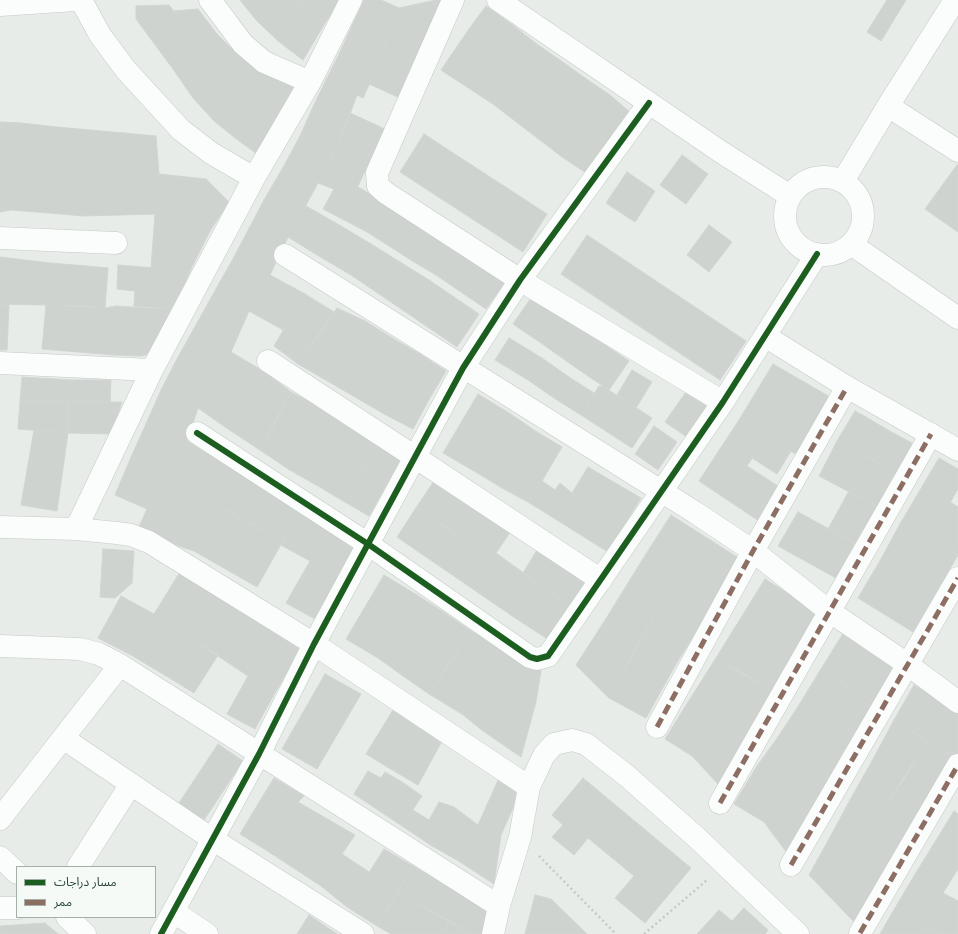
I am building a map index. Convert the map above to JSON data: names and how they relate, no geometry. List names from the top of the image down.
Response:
{
  "legend": ["مسار دراجات", "ممر"]
}
